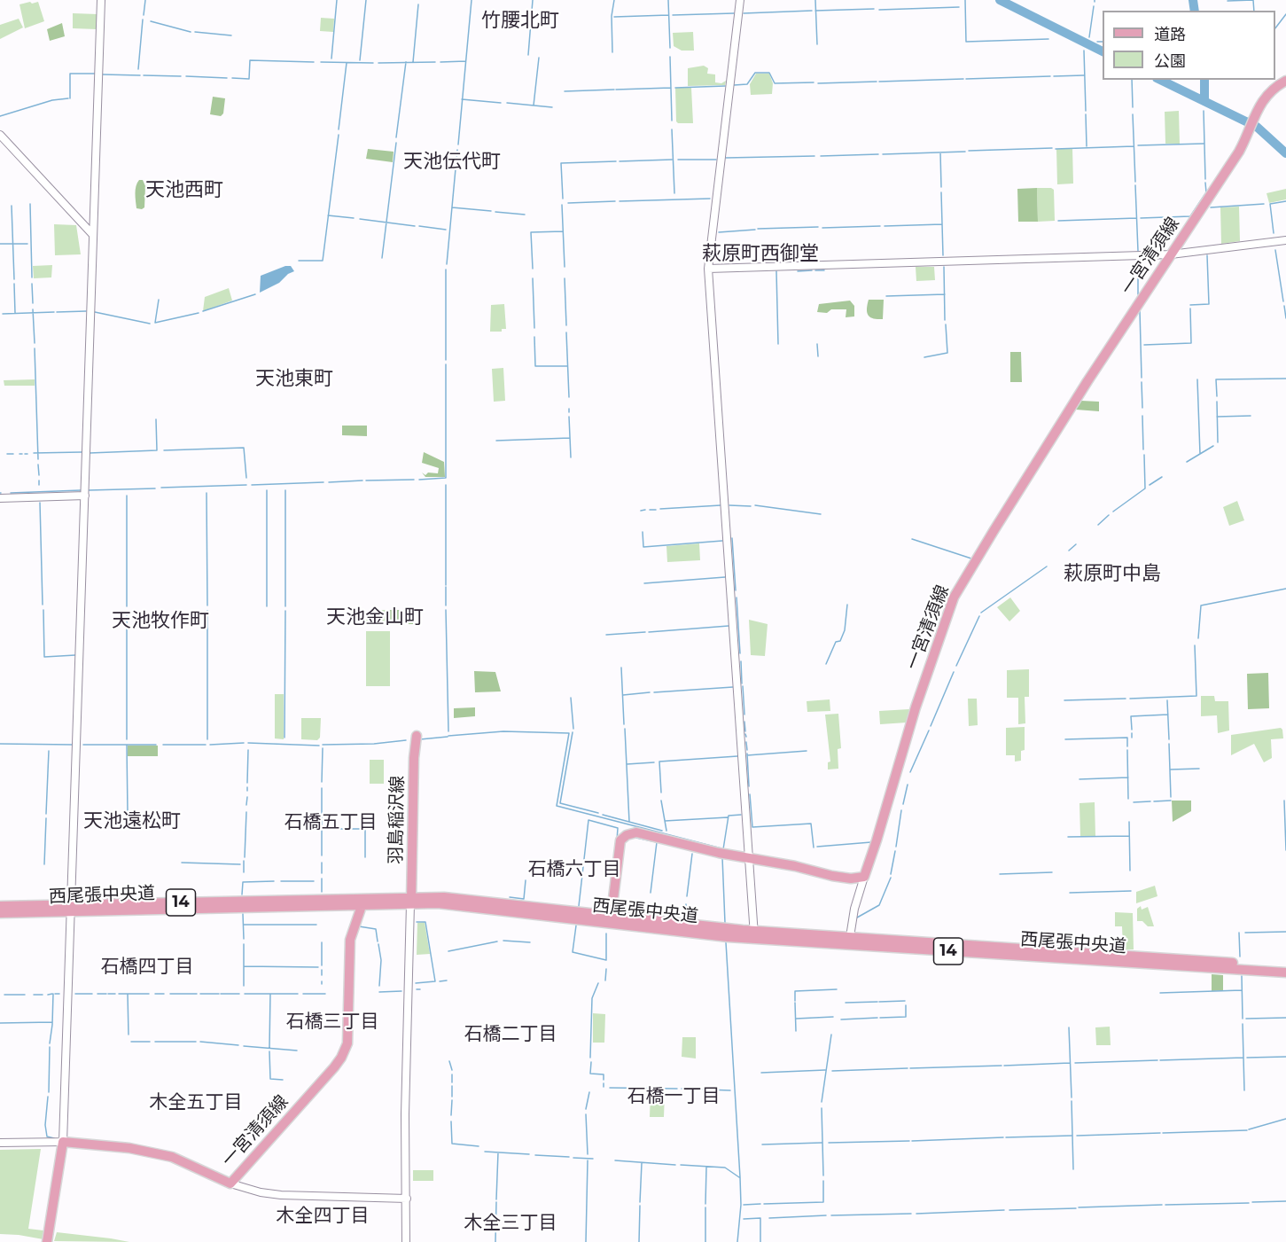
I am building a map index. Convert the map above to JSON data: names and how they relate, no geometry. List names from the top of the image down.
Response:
{
  "streets": {
    "main road": [
      "一宮清須線",
      "羽島稲沢線",
      "西尾張中央道",
      "14"
    ]
  },
  "crossings": [
    ["一宮清須線", "西尾張中央道"],
    ["羽島稲沢線", "西尾張中央道"]
  ],
  "districts": [
    "竹腰北町",
    "天池伝代町",
    "天池西町",
    "萩原町西御堂",
    "天池東町",
    "萩原町中島",
    "天池金山町",
    "天池牧作町",
    "天池遠松町",
    "石橋五丁目",
    "石橋六丁目",
    "石橋四丁目",
    "石橋三丁目",
    "石橋二丁目",
    "石橋一丁目",
    "木全五丁目",
    "木全四丁目",
    "木全三丁目"
  ],
  "legend": ["道路", "公園"]
}
